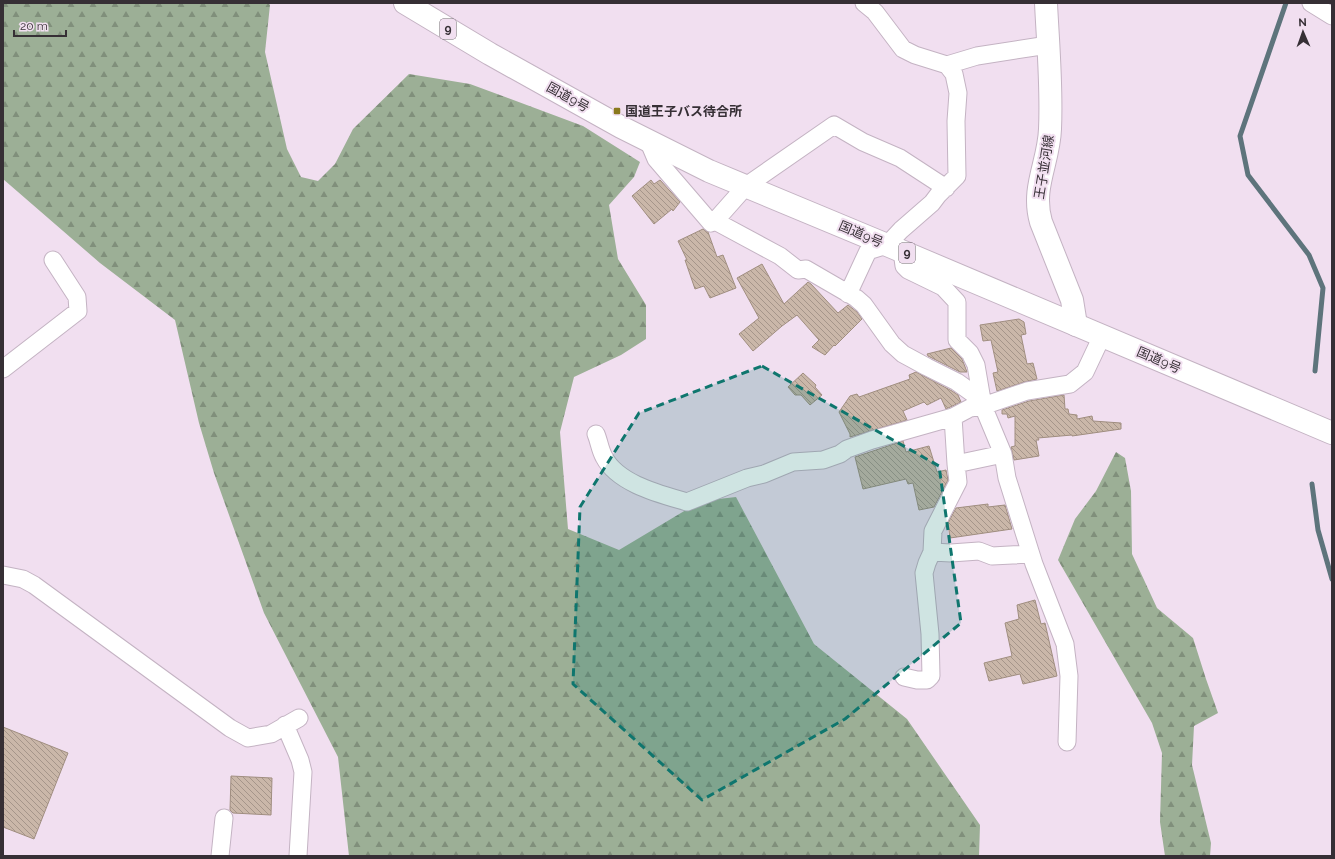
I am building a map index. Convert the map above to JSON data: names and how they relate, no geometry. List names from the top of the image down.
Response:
{
  "streets": {
    "main road": ["9", "国道9号", "王子並河線"]
  },
  "crossings": [
    ["国道9号", "王子並河線"]
  ],
  "places": {
    "transit": ["国道王子バス待合所"]
  },
  "scale_bar": "20 m",
  "north": "top"
}
